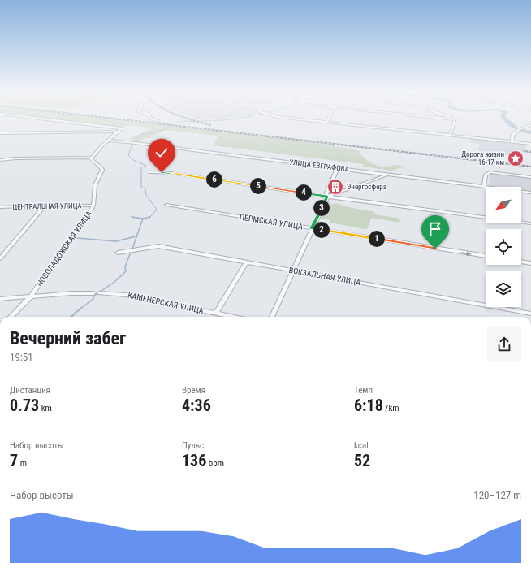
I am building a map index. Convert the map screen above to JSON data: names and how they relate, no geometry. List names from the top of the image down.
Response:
{
  "streets": {
    "street": [
      "УЛИЦА ЕВГРАФОВА",
      "ЦЕНТРАЛЬНАЯ УЛИЦА",
      "ПЕРМСКАЯ УЛИЦА",
      "НОВОЛАДОЖСКАЯ УЛИЦА",
      "ВОКЗАЛЬНАЯ УЛИЦА",
      "КАМЕНЕРСКАЯ УЛИЦА"
    ]
  },
  "crossings": [
    ["ЦЕНТРАЛЬНАЯ УЛИЦА", "НОВОЛАДОЖСКАЯ УЛИЦА"]
  ],
  "places": {
    "place": ["Дорога жизни 16-17 км"],
    "building": ["Энергосфера"]
  },
  "north": "bottom left",
  "page": {
    "pins": [
      "6",
      "5",
      "4",
      "3",
      "2",
      "1"
    ],
    "heading": ["Вечерний забег", "19:51"],
    "stats": [
      ["Дистанция", "0.73 km"],
      ["Время", "4:36"],
      ["Темп", "6:18 /km"],
      ["Набор высоты", "7 m"],
      ["Пульс", "136 bpm"],
      ["kcal", "52"]
    ],
    "chart": ["Набор высоты", "120–127 m"]
  }
}
